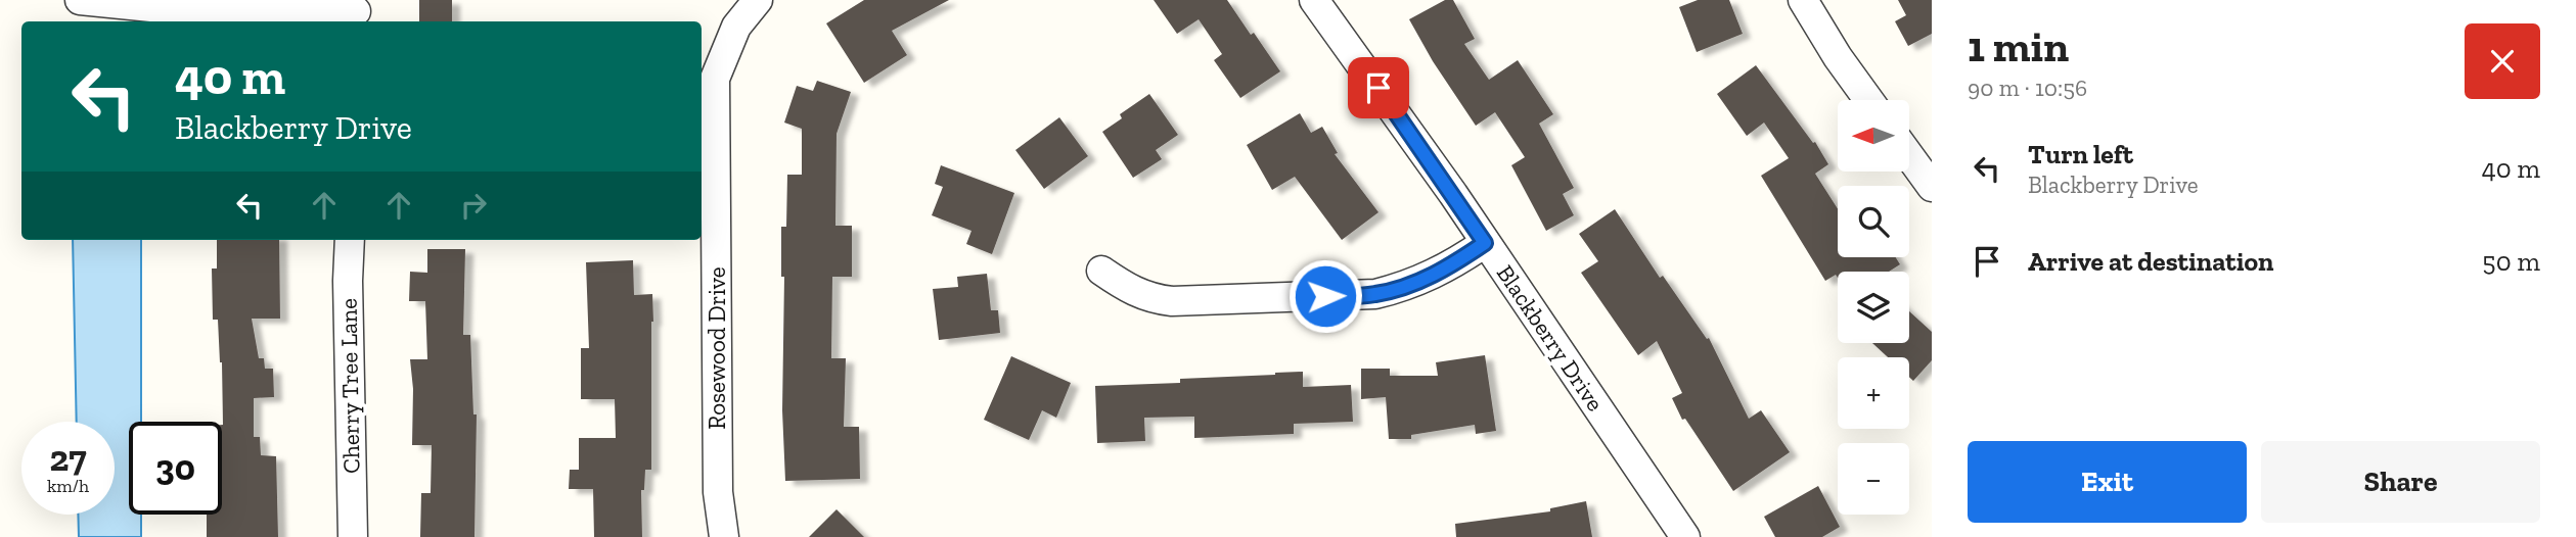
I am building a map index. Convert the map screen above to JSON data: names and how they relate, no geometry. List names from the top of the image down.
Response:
{
  "streets": {
    "street": ["Blackberry Drive", "Rosewood Drive", "Cherry Tree Lane"]
  },
  "north": "left",
  "page": {
    "heading": ["1 min", "90 m · 10:56"],
    "turn": ["40 m", "Blackberry Drive"],
    "map_buttons": ["+", "−"],
    "list": [
      {
        "name": "Turn left",
        "note": "Blackberry Drive",
        "value": "40 m"
      },
      {
        "name": "Arrive at destination",
        "value": "50 m"
      }
    ],
    "speed": "27 km/h",
    "limit": "30",
    "buttons": ["Exit", "Share"]
  }
}
